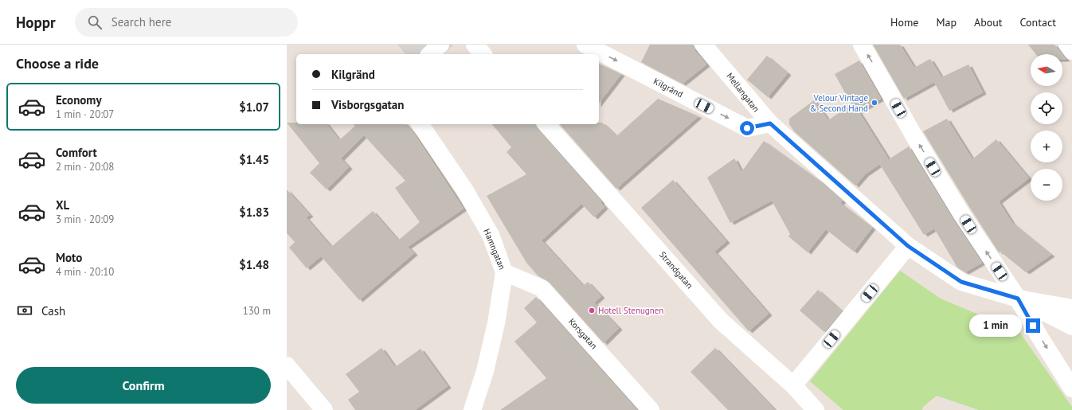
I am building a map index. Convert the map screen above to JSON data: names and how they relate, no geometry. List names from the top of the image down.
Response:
{
  "streets": {
    "street": [
      "Kilgränd",
      "Mellangatan",
      "Hamngatan",
      "Strandgatan",
      "Korsgatan"
    ]
  },
  "crossings": [
    ["Kilgränd", "Mellangatan"],
    ["Hamngatan", "Korsgatan"]
  ],
  "one_way": ["Kilgränd"],
  "places": ["Velour Vintage & Second Hand", "Hotell Stenugnen"],
  "north": "left",
  "page": {
    "header": "Hoppr",
    "search": "Search here",
    "nav": [
      "Home",
      "Map",
      "About",
      "Contact"
    ],
    "heading": "Choose a ride",
    "map_buttons": ["+", "−"],
    "banner": ["Kilgränd", "Visborgsgatan"],
    "list": [
      {
        "name": "Economy",
        "note": "1 min · 20:07",
        "value": "$1.07"
      },
      {
        "name": "Comfort",
        "note": "2 min · 20:08",
        "value": "$1.45"
      },
      {
        "name": "XL",
        "note": "3 min · 20:09",
        "value": "$1.83"
      },
      {
        "name": "Moto",
        "note": "4 min · 20:10",
        "value": "$1.48"
      }
    ],
    "pay": ["Cash", "130 m"],
    "bubble": "1 min",
    "buttons": "Confirm"
  }
}
